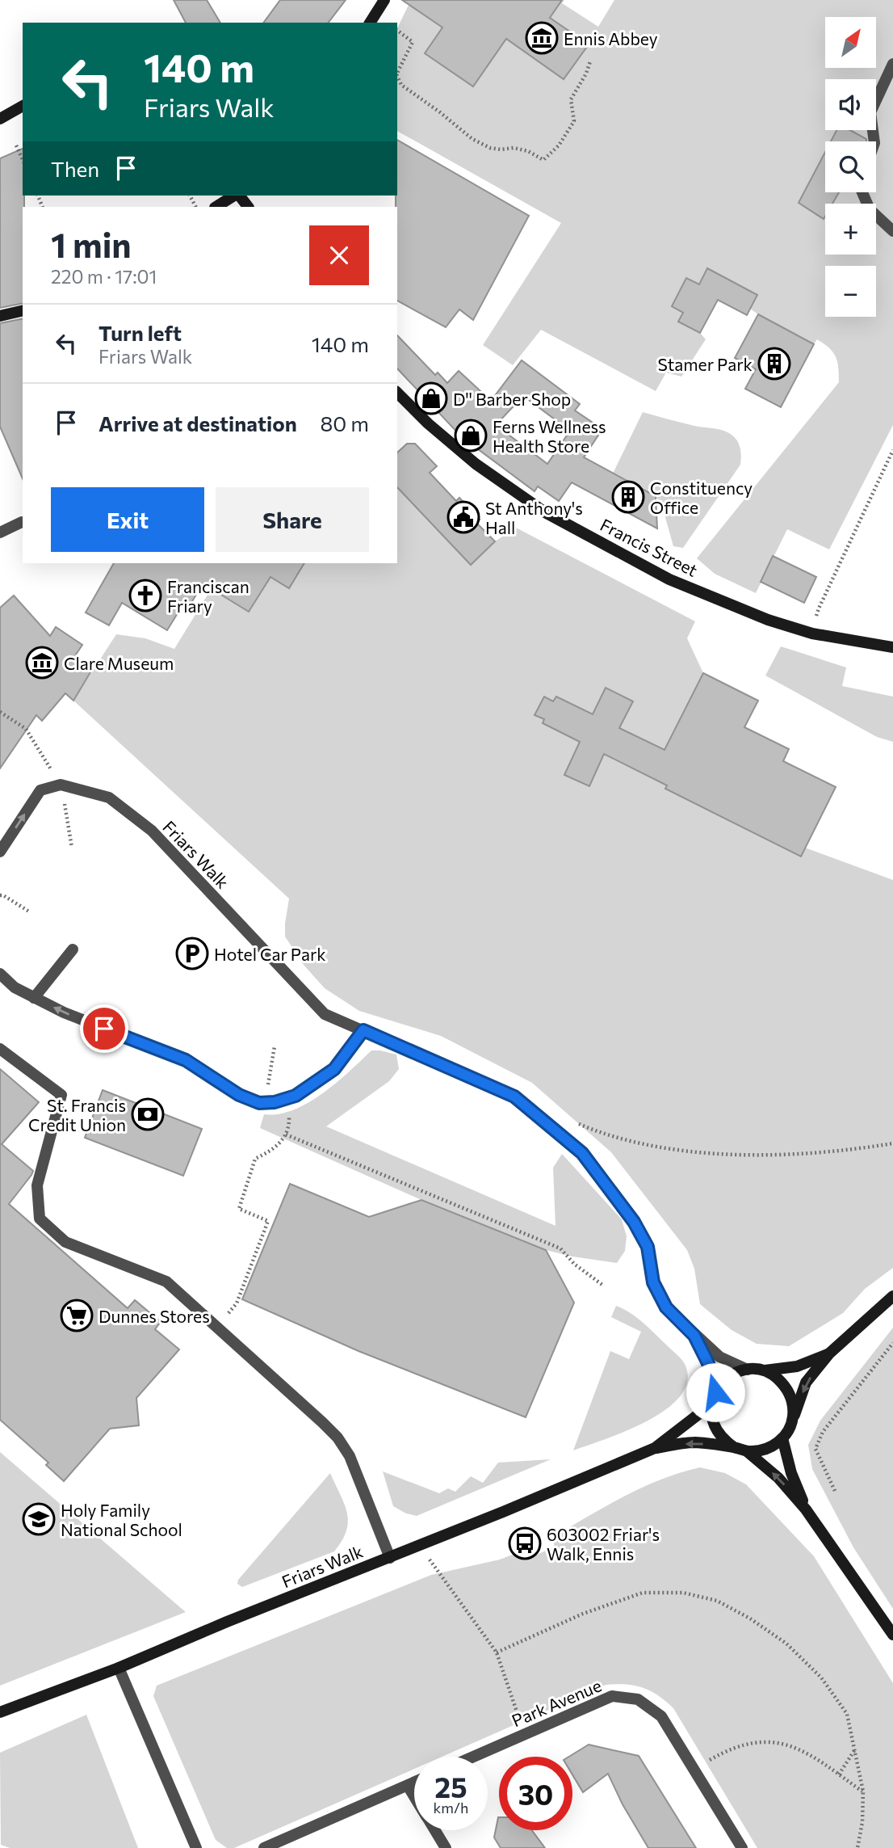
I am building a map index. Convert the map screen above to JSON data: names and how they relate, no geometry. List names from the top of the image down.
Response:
{
  "streets": {
    "street": ["Francis Street", "Friars Walk", "Park Avenue"]
  },
  "places": {
    "museum": ["Ennis Abbey", "Clare Museum"],
    "building": ["Stamer Park", "Constituency Office"],
    "shop": ["D'' Barber Shop", "Ferns Wellness Health Store"],
    "public building": ["St Anthony's Hall"],
    "church": ["Franciscan Friary"],
    "parking": ["Hotel Car Park"],
    "bank": ["St. Francis Credit Union"],
    "supermarket": ["Dunnes Stores"],
    "school or university": ["Holy Family National School"],
    "bus stop": ["603002 Friar's Walk, Ennis"]
  },
  "north": "top right",
  "page": {
    "map_buttons": ["+", "−"],
    "turn": ["140 m", "Friars Walk"],
    "then": "Then",
    "heading": ["1 min", "220 m · 17:01"],
    "list": [
      {
        "name": "Turn left",
        "note": "Friars Walk",
        "value": "140 m"
      },
      {
        "name": "Arrive at destination",
        "value": "80 m"
      }
    ],
    "buttons": ["Exit", "Share"],
    "speed": "25 km/h",
    "limit": "30"
  }
}
